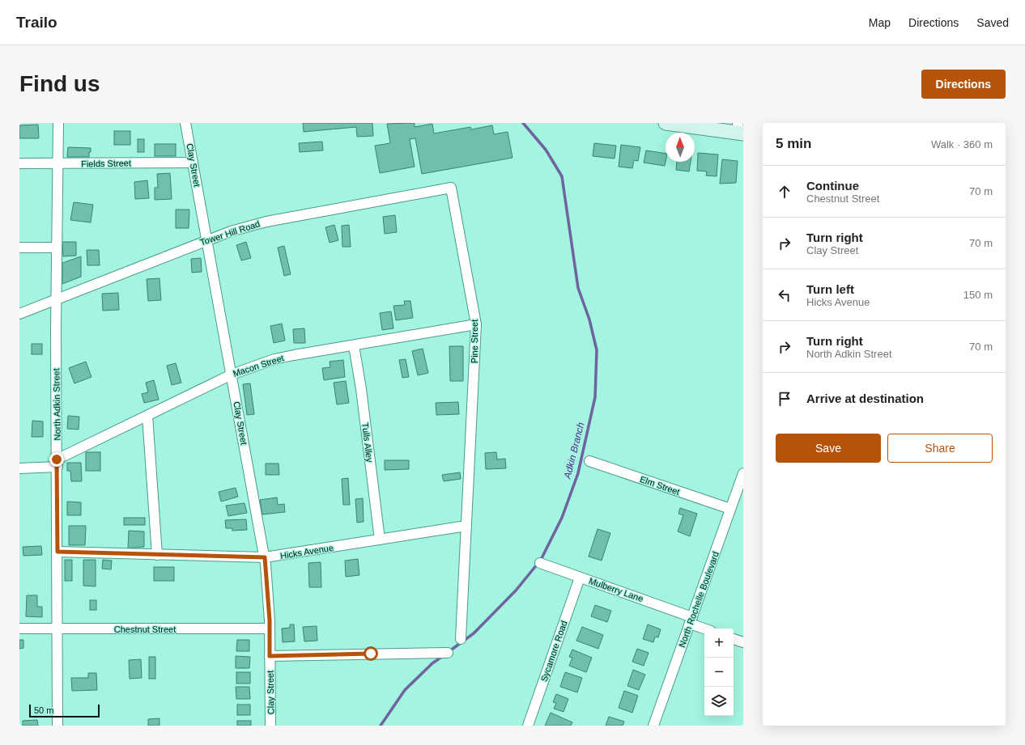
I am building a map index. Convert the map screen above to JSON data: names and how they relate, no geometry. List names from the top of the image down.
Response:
{
  "streets": {
    "street": [
      "Fields Street",
      "Clay Street",
      "Tower Hill Road",
      "Pine Street",
      "Macon Street",
      "North Adkin Street",
      "Tulls Alley",
      "Elm Street",
      "Hicks Avenue",
      "Mulberry Lane",
      "North Rochelle Boulevard",
      "Chestnut Street",
      "Sycamore Road"
    ]
  },
  "crossings": [
    ["Fields Street", "Clay Street"],
    ["Fields Street", "North Adkin Street"],
    ["Clay Street", "Tower Hill Road"],
    ["Clay Street", "Macon Street"],
    ["Clay Street", "Hicks Avenue"],
    ["Clay Street", "Chestnut Street"],
    ["Tower Hill Road", "Pine Street"],
    ["Tower Hill Road", "North Adkin Street"],
    ["Pine Street", "Macon Street"],
    ["Pine Street", "Hicks Avenue"],
    ["Macon Street", "North Adkin Street"],
    ["Macon Street", "Tulls Alley"],
    ["North Adkin Street", "Hicks Avenue"],
    ["North Adkin Street", "Chestnut Street"],
    ["Tulls Alley", "Hicks Avenue"],
    ["Elm Street", "North Rochelle Boulevard"],
    ["Mulberry Lane", "North Rochelle Boulevard"],
    ["Mulberry Lane", "Sycamore Road"]
  ],
  "water": ["Adkin Branch"],
  "scale_bar": "50 m",
  "north": "top",
  "page": {
    "header": "Trailo",
    "nav": ["Map", "Directions", "Saved"],
    "buttons": [
      "Directions",
      ["Save", "Share"]
    ],
    "title": "Find us",
    "heading": ["5 min", "Walk · 360 m"],
    "list": [
      ["Continue", "Chestnut Street", "70 m"],
      ["Turn right", "Clay Street", "70 m"],
      ["Turn left", "Hicks Avenue", "150 m"],
      ["Turn right", "North Adkin Street", "70 m"],
      "Arrive at destination"
    ],
    "map_buttons": ["+", "−"],
    "scale": "50 m"
  }
}
